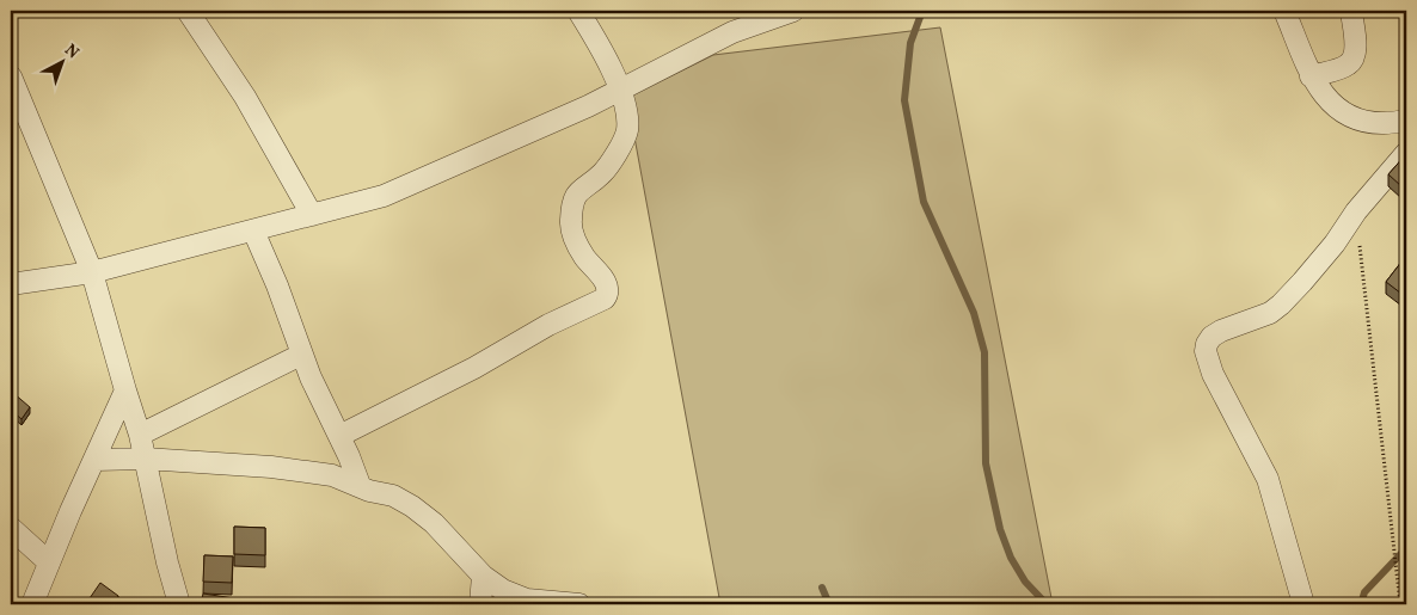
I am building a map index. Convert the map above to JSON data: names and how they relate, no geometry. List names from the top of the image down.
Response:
{
  "north": "top right"
}
